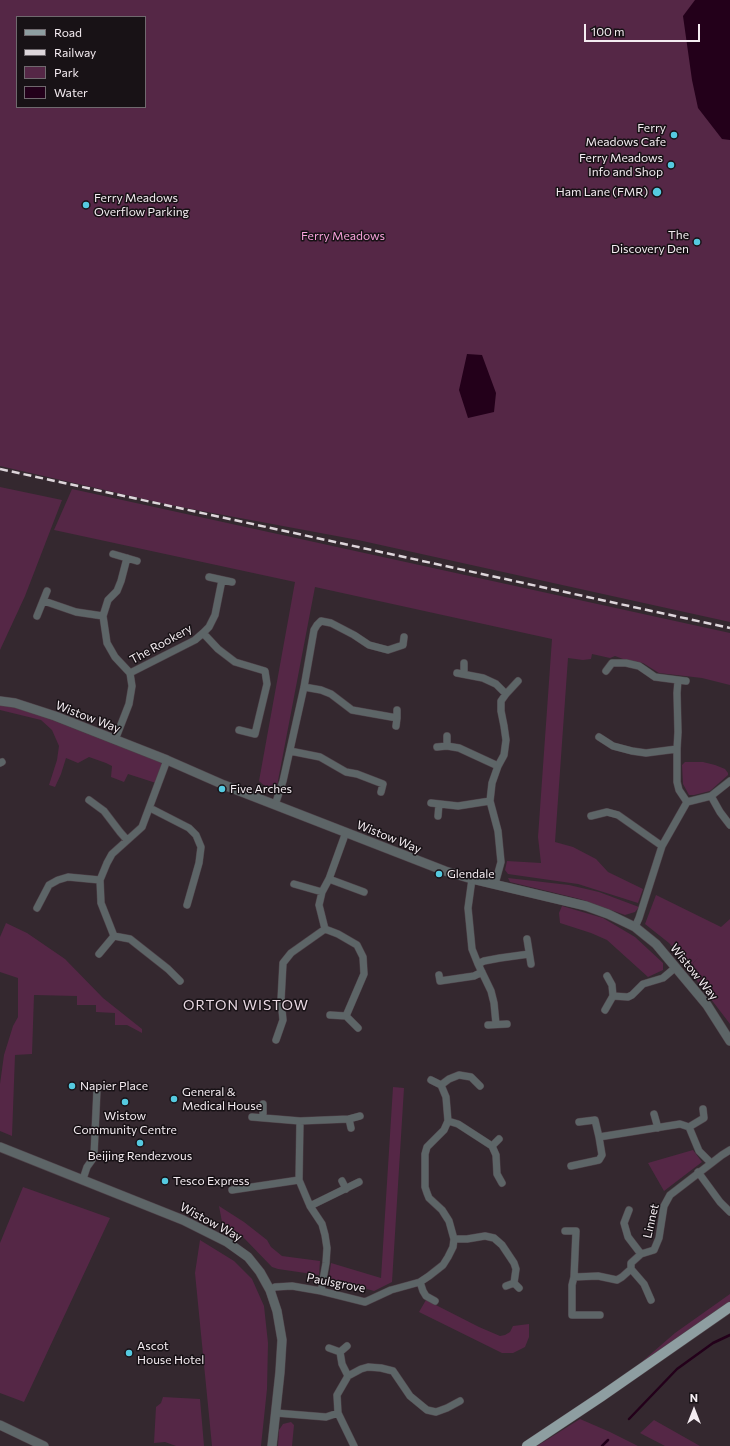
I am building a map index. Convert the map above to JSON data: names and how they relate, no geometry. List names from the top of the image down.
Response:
{
  "streets": {
    "street": [
      "The Rookery",
      "Wistow Way",
      "Linnet",
      "Paulsgrove"
    ]
  },
  "crossings": [
    ["The Rookery", "Wistow Way"],
    ["Wistow Way", "Paulsgrove"]
  ],
  "districts": ["ORTON WISTOW"],
  "parks": ["Ferry Meadows"],
  "places": [
    "Ferry Meadows Cafe",
    "Ferry Meadows Info and Shop",
    "Ham Lane (FMR)",
    "Ferry Meadows Overflow Parking",
    "The Discovery Den",
    "Five Arches",
    "Glendale",
    "Napier Place",
    "General & Medical House",
    "Wistow Community Centre",
    "Beijing Rendezvous",
    "Tesco Express",
    "Ascot House Hotel"
  ],
  "legend": [
    "Road",
    "Railway",
    "Park",
    "Water"
  ],
  "scale_bar": "100 m",
  "north": "top"
}
